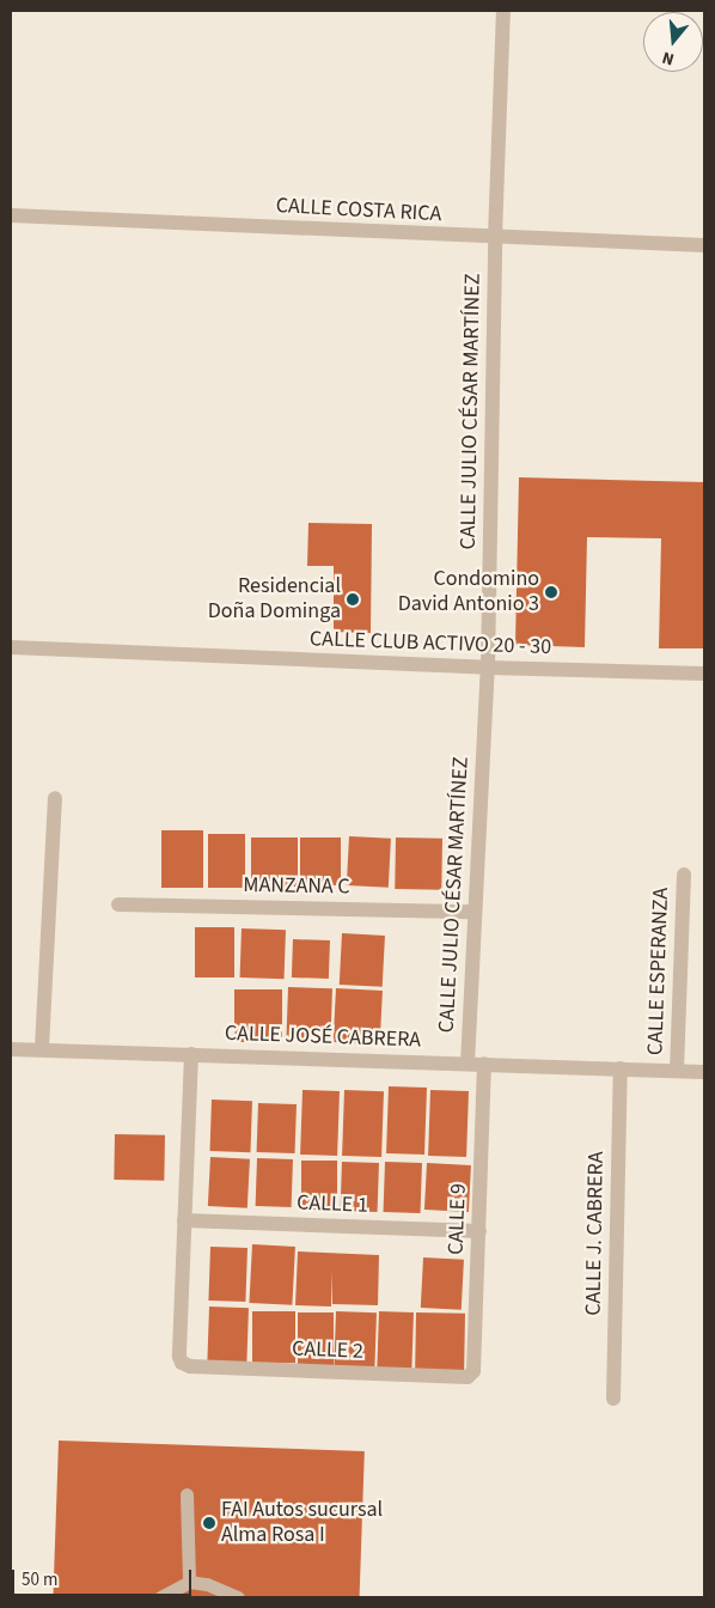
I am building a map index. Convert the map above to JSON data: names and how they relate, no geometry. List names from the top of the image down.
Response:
{
  "streets": {
    "street": [
      "CALLE COSTA RICA",
      "CALLE JULIO CÉSAR MARTÍNEZ",
      "CALLE CLUB ACTIVO 20 - 30",
      "MANZANA C",
      "CALLE ESPERANZA",
      "CALLE JOSÉ CABRERA",
      "CALLE 1",
      "CALLE 9",
      "CALLE J. CABRERA",
      "CALLE 2"
    ]
  },
  "crossings": [
    ["CALLE COSTA RICA", "CALLE JULIO CÉSAR MARTÍNEZ"],
    ["CALLE JULIO CÉSAR MARTÍNEZ", "CALLE CLUB ACTIVO 20 - 30"],
    ["CALLE JULIO CÉSAR MARTÍNEZ", "MANZANA C"],
    ["CALLE JULIO CÉSAR MARTÍNEZ", "CALLE JOSÉ CABRERA"],
    ["CALLE ESPERANZA", "CALLE JOSÉ CABRERA"],
    ["CALLE JOSÉ CABRERA", "CALLE 9"],
    ["CALLE JOSÉ CABRERA", "CALLE J. CABRERA"],
    ["CALLE 1", "CALLE 9"],
    ["CALLE 1", "CALLE 2"],
    ["CALLE 9", "CALLE 2"]
  ],
  "places": ["Condomino David Antonio 3", "Residencial Doña Dominga", "FAI Autos sucursal Alma Rosa I"],
  "scale_bar": "50 m",
  "north": "bottom"
}
